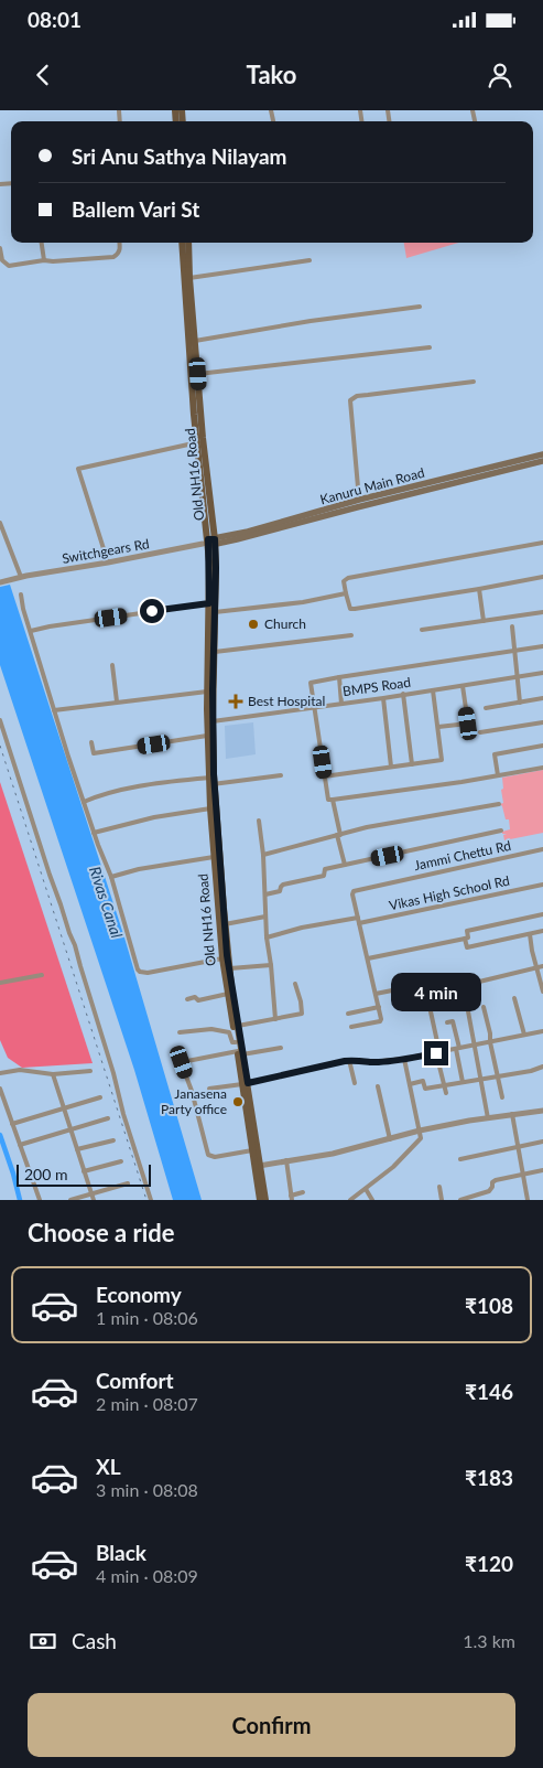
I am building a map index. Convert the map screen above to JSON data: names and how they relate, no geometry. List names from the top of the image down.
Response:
{
  "streets": {
    "main road": ["Old NH16 Road", "Kanuru Main Road"],
    "street": [
      "Switchgears Rd",
      "BMPS Road",
      "Jammi Chettu Rd",
      "Vikas High School Rd"
    ]
  },
  "crossings": [
    ["Old NH16 Road", "Kanuru Main Road"],
    ["Old NH16 Road", "Switchgears Rd"],
    ["Old NH16 Road", "BMPS Road"],
    ["Kanuru Main Road", "Switchgears Rd"],
    ["Jammi Chettu Rd", "Vikas High School Rd"]
  ],
  "water": ["Rivas Canal"],
  "places": {
    "other": ["Church", "Janasena Party office"],
    "health": ["Best Hospital"]
  },
  "scale_bar": "200 m",
  "page": {
    "status": "08:01",
    "header": "Tako",
    "banner": ["Sri Anu Sathya Nilayam", "Ballem Vari St"],
    "bubble": "4 min",
    "scale": "200 m",
    "heading": "Choose a ride",
    "list": [
      {
        "name": "Economy",
        "note": "1 min · 08:06",
        "value": "₹108"
      },
      {
        "name": "Comfort",
        "note": "2 min · 08:07",
        "value": "₹146"
      },
      {
        "name": "XL",
        "note": "3 min · 08:08",
        "value": "₹183"
      },
      {
        "name": "Black",
        "note": "4 min · 08:09",
        "value": "₹120"
      }
    ],
    "pay": ["Cash", "1.3 km"],
    "buttons": "Confirm"
  }
}
